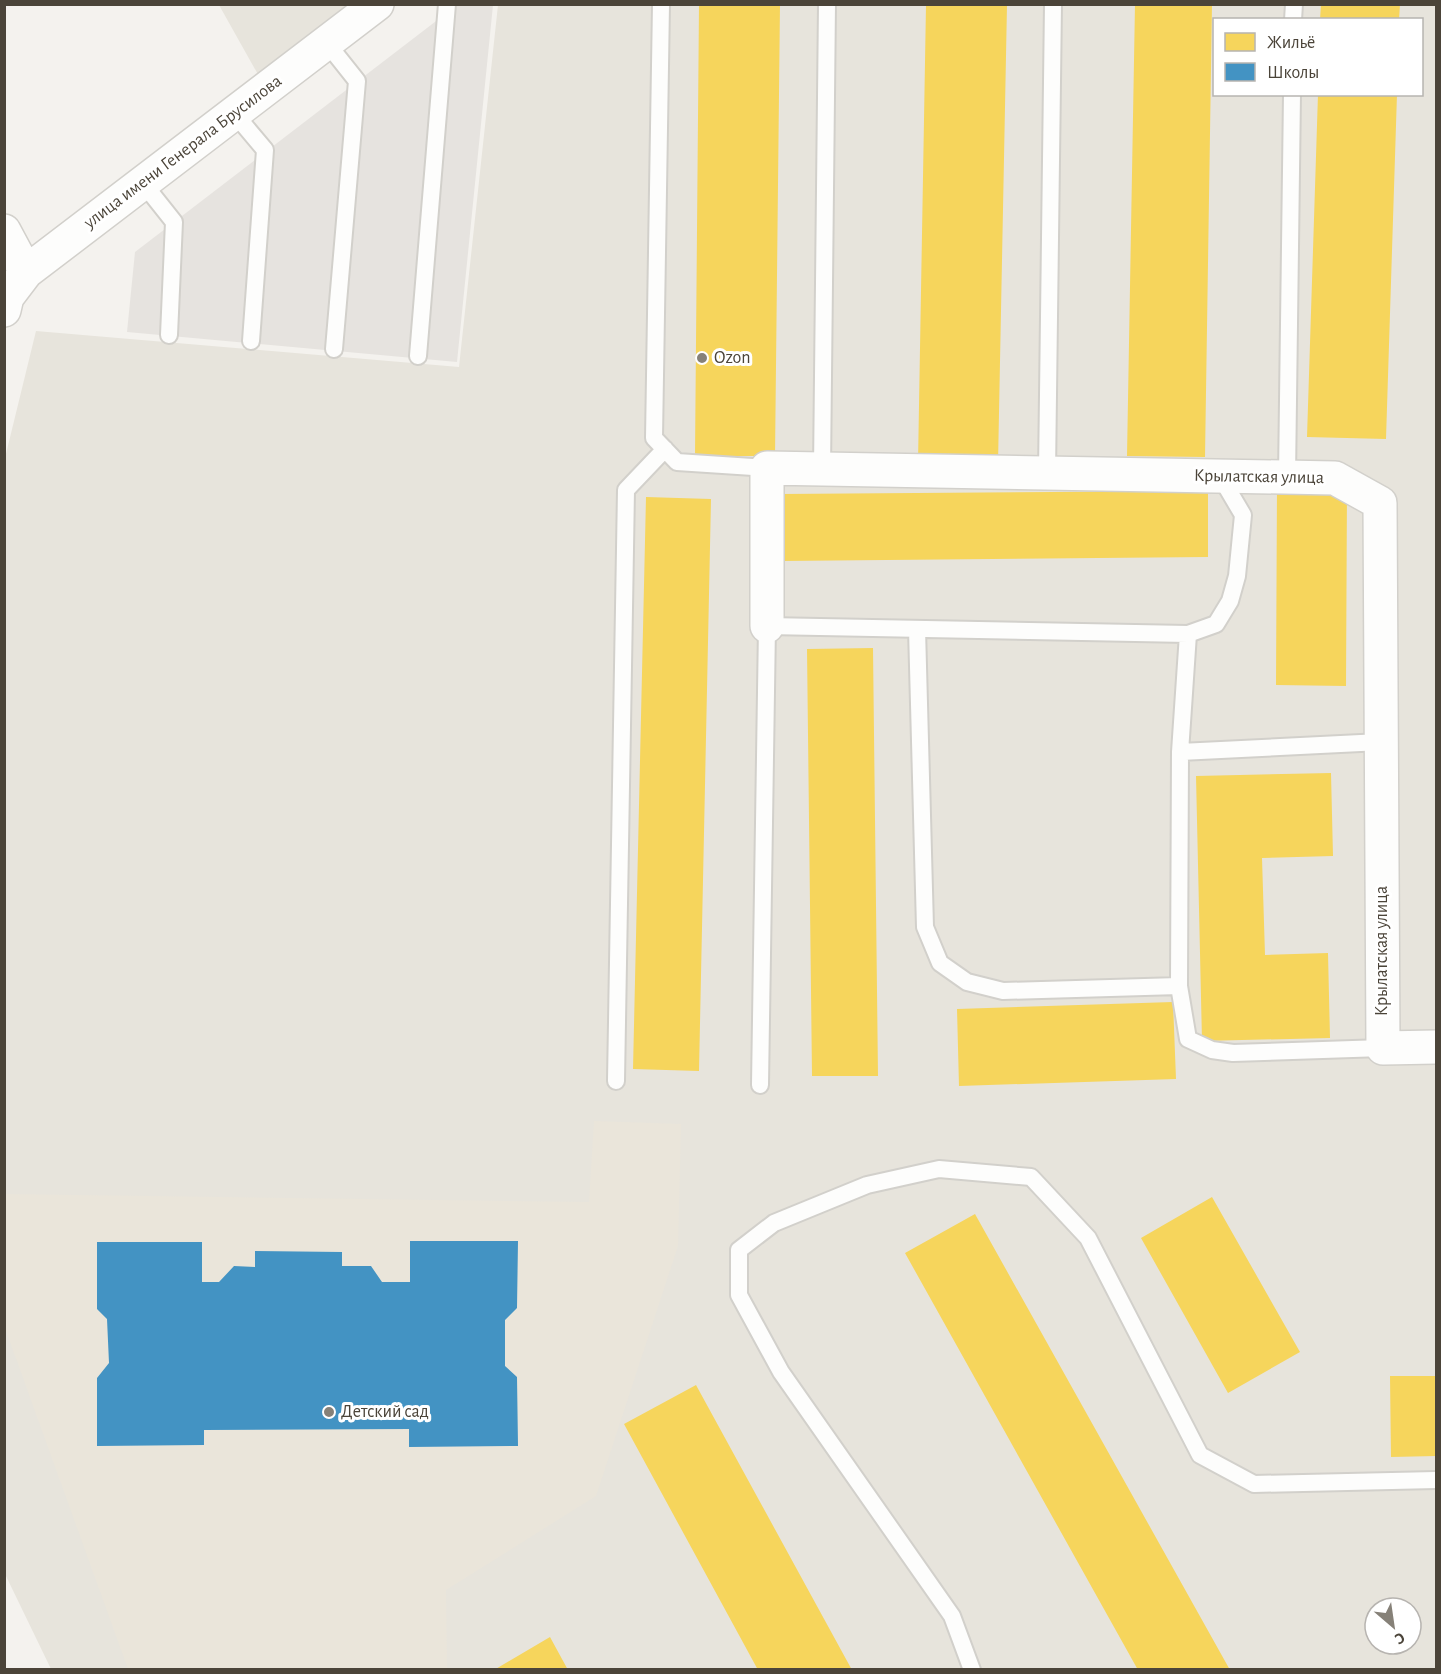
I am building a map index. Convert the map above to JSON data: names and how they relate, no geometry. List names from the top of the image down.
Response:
{
  "streets": {
    "street": ["улица имени Генерала Брусилова", "Крылатская улица"]
  },
  "places": ["Ozon", "Детский сад"],
  "legend": ["Жильё", "Школы"],
  "north": "bottom right"
}
